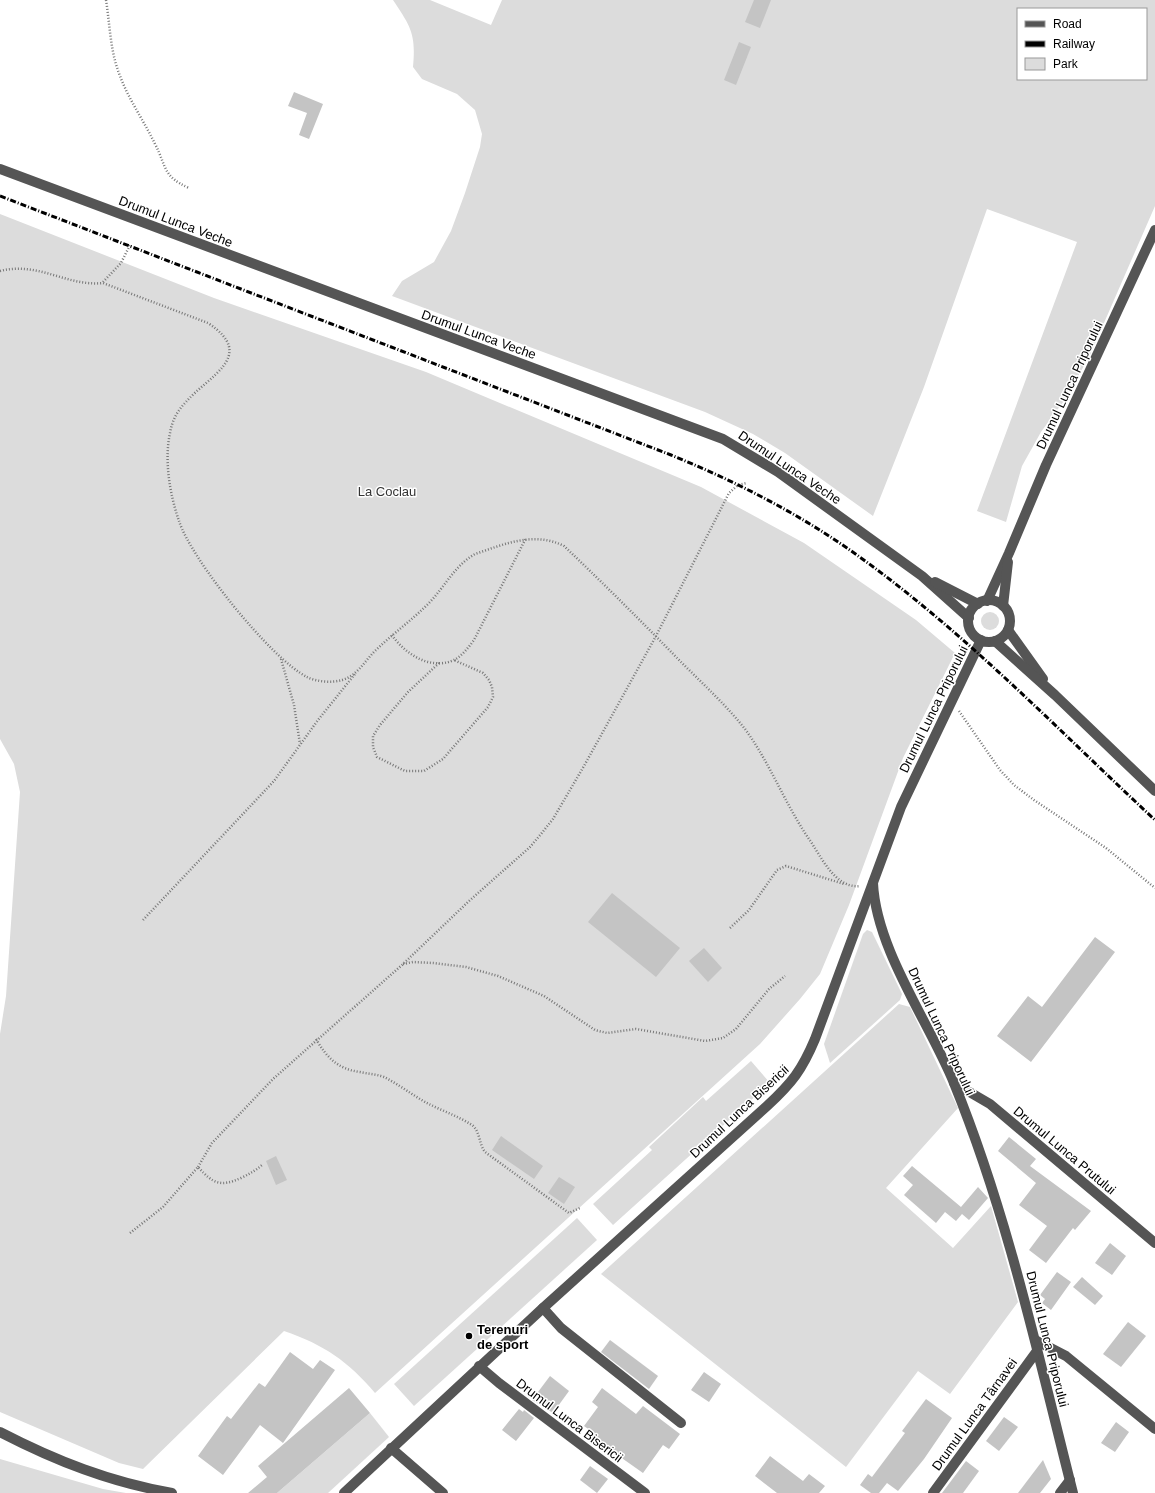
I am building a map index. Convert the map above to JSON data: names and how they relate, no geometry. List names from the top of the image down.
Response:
{
  "streets": {
    "street": [
      "Drumul Lunca Veche",
      "Drumul Lunca Priporului",
      "Drumul Lunca Bisericii",
      "Drumul Lunca Prutului",
      "Drumul Lunca Târnavei"
    ]
  },
  "crossings": [
    ["Drumul Lunca Veche", "Drumul Lunca Priporului"],
    ["Drumul Lunca Priporului", "Drumul Lunca Bisericii"],
    ["Drumul Lunca Priporului", "Drumul Lunca Prutului"],
    ["Drumul Lunca Priporului", "Drumul Lunca Târnavei"]
  ],
  "parks": ["La Coclau"],
  "places": ["Terenuri de sport"],
  "legend": ["Road", "Railway", "Park"]
}
